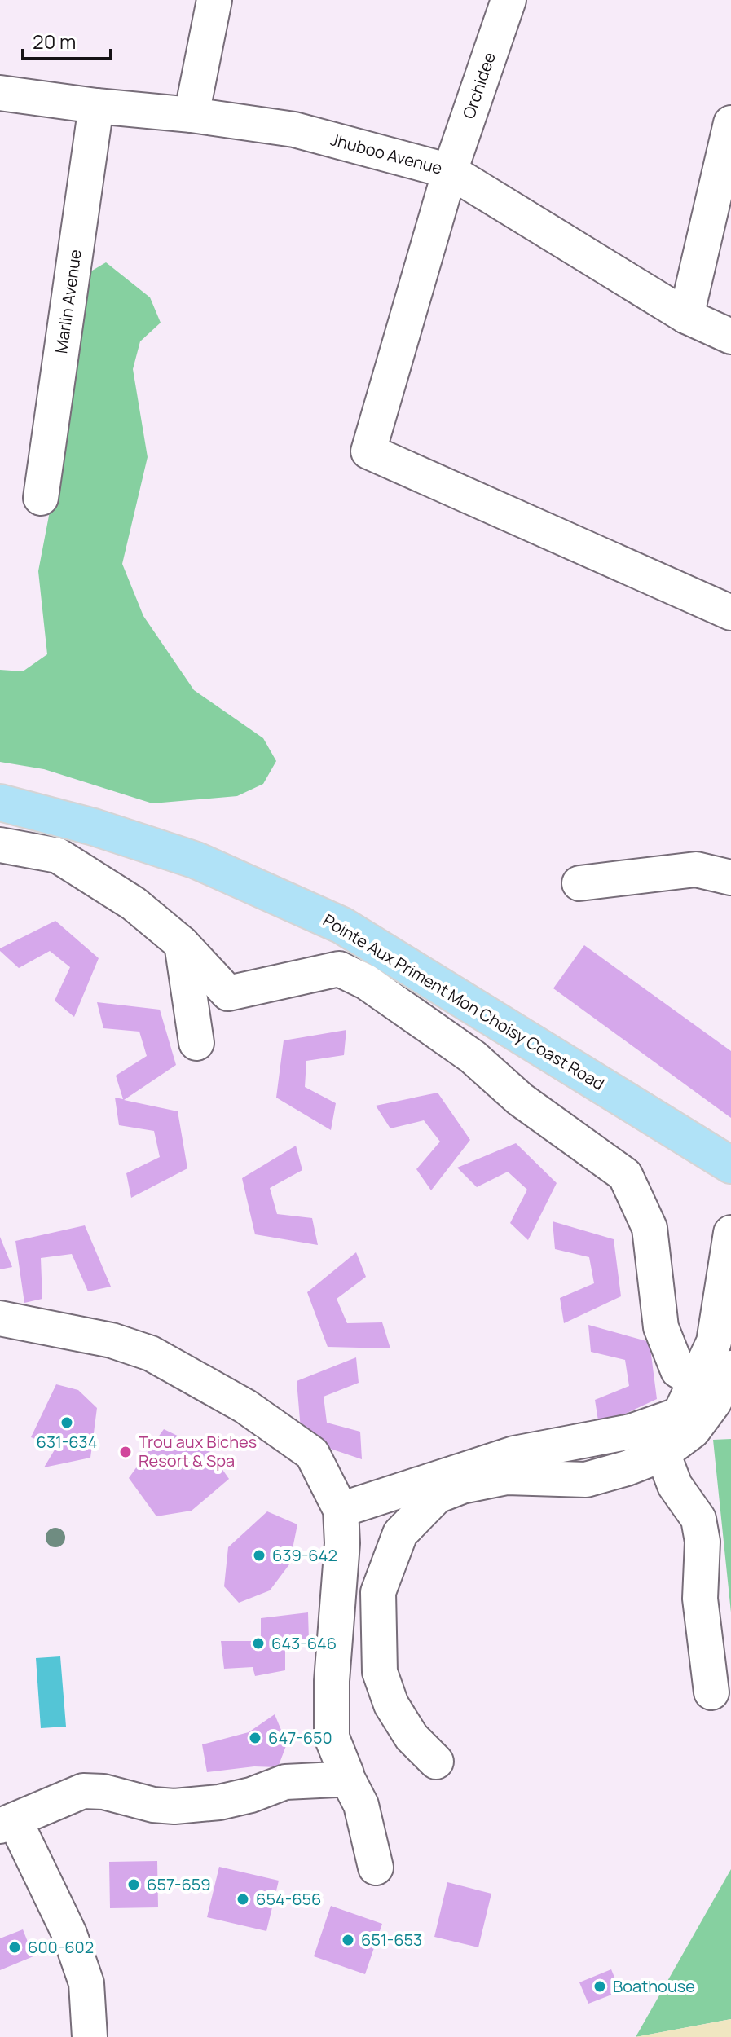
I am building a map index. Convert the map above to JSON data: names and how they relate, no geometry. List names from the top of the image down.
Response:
{
  "streets": {
    "main road": ["Pointe Aux Priment Mon Choisy Coast Road"],
    "street": ["Orchidee", "Jhuboo Avenue", "Marlin Avenue"]
  },
  "crossings": [
    ["Orchidee", "Jhuboo Avenue"],
    ["Jhuboo Avenue", "Marlin Avenue"]
  ],
  "places": [
    "631-634",
    "Trou aux Biches Resort & Spa",
    "639-642",
    "643-646",
    "647-650",
    "657-659",
    "654-656",
    "651-653",
    "600-602",
    "Boathouse"
  ],
  "scale_bar": "20 m"
}
